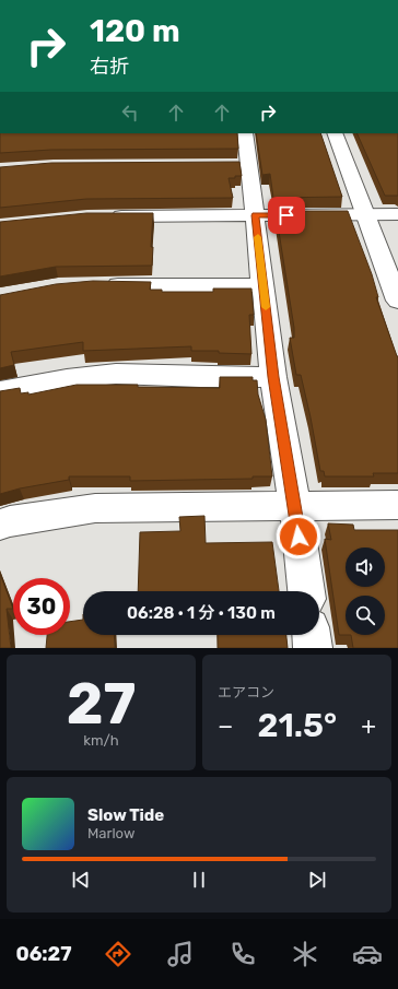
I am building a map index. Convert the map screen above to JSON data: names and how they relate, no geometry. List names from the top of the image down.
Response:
{
  "page": {
    "turn": ["120 m", "右折"],
    "limit": "30",
    "trip": "06:28 · 1 分 · 130 m",
    "tile": [
      ["27", "km/h"],
      "エアコン"
    ],
    "heat": ["−", "21.5°", "+"],
    "song": ["Slow Tide", "Marlow"],
    "tabs": "06:27"
  }
}
